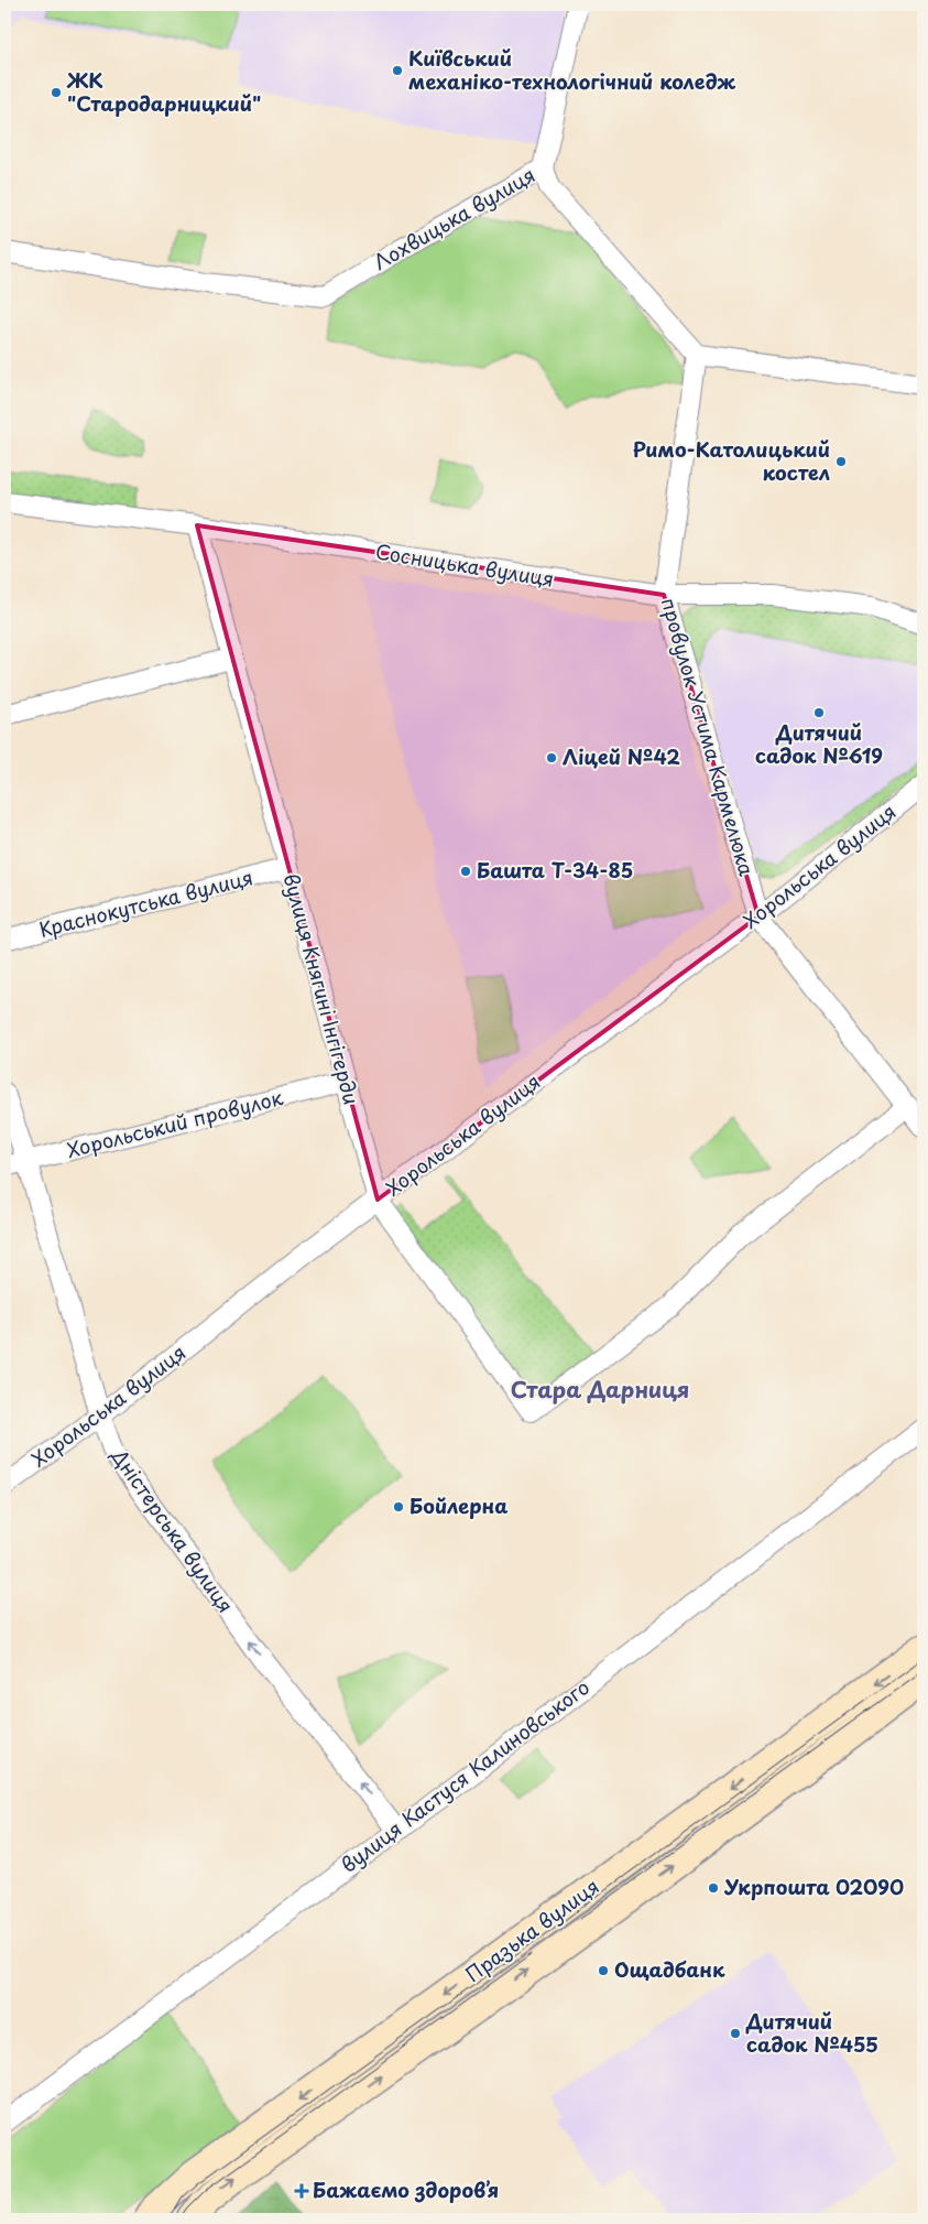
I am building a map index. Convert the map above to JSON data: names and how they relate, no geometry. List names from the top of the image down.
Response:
{
  "streets": {
    "street": [
      "Лохвицька вулиця",
      "Сосницька вулиця",
      "провулок Устима Кармелюка",
      "Хорольська вулиця",
      "Краснокутська вулиця",
      "вулиця Княгині Інгігерди",
      "Хорольський провулок",
      "Дністерська вулиця",
      "вулиця Кастуся Калиновського",
      "Празька вулиця"
    ]
  },
  "crossings": [
    ["Лохвицька вулиця", "провулок Устима Кармелюка"],
    ["Сосницька вулиця", "провулок Устима Кармелюка"],
    ["Сосницька вулиця", "вулиця Княгині Інгігерди"],
    ["провулок Устима Кармелюка", "Хорольська вулиця"],
    ["провулок Устима Кармелюка", "вулиця Княгині Інгігерди"],
    ["Хорольська вулиця", "вулиця Княгині Інгігерди"],
    ["Хорольська вулиця", "Дністерська вулиця"],
    ["Краснокутська вулиця", "вулиця Княгині Інгігерди"],
    ["вулиця Княгині Інгігерди", "Хорольський провулок"],
    ["Хорольський провулок", "Дністерська вулиця"],
    ["Дністерська вулиця", "вулиця Кастуся Калиновського"]
  ],
  "one_way": ["Дністерська вулиця"],
  "districts": ["Стара Дарниця"],
  "places": {
    "other": [
      "Київський механіко-технологічний коледж",
      "ЖК \"Стародарницкий\"",
      "Римо-Католицький костел",
      "Дитячий садок №619",
      "Ліцей №42",
      "Башта Т-34-85",
      "Бойлерна",
      "Укрпошта 02090",
      "Ощадбанк",
      "Дитячий садок №455"
    ],
    "health": ["Бажаємо здоровʼя"]
  }
}
